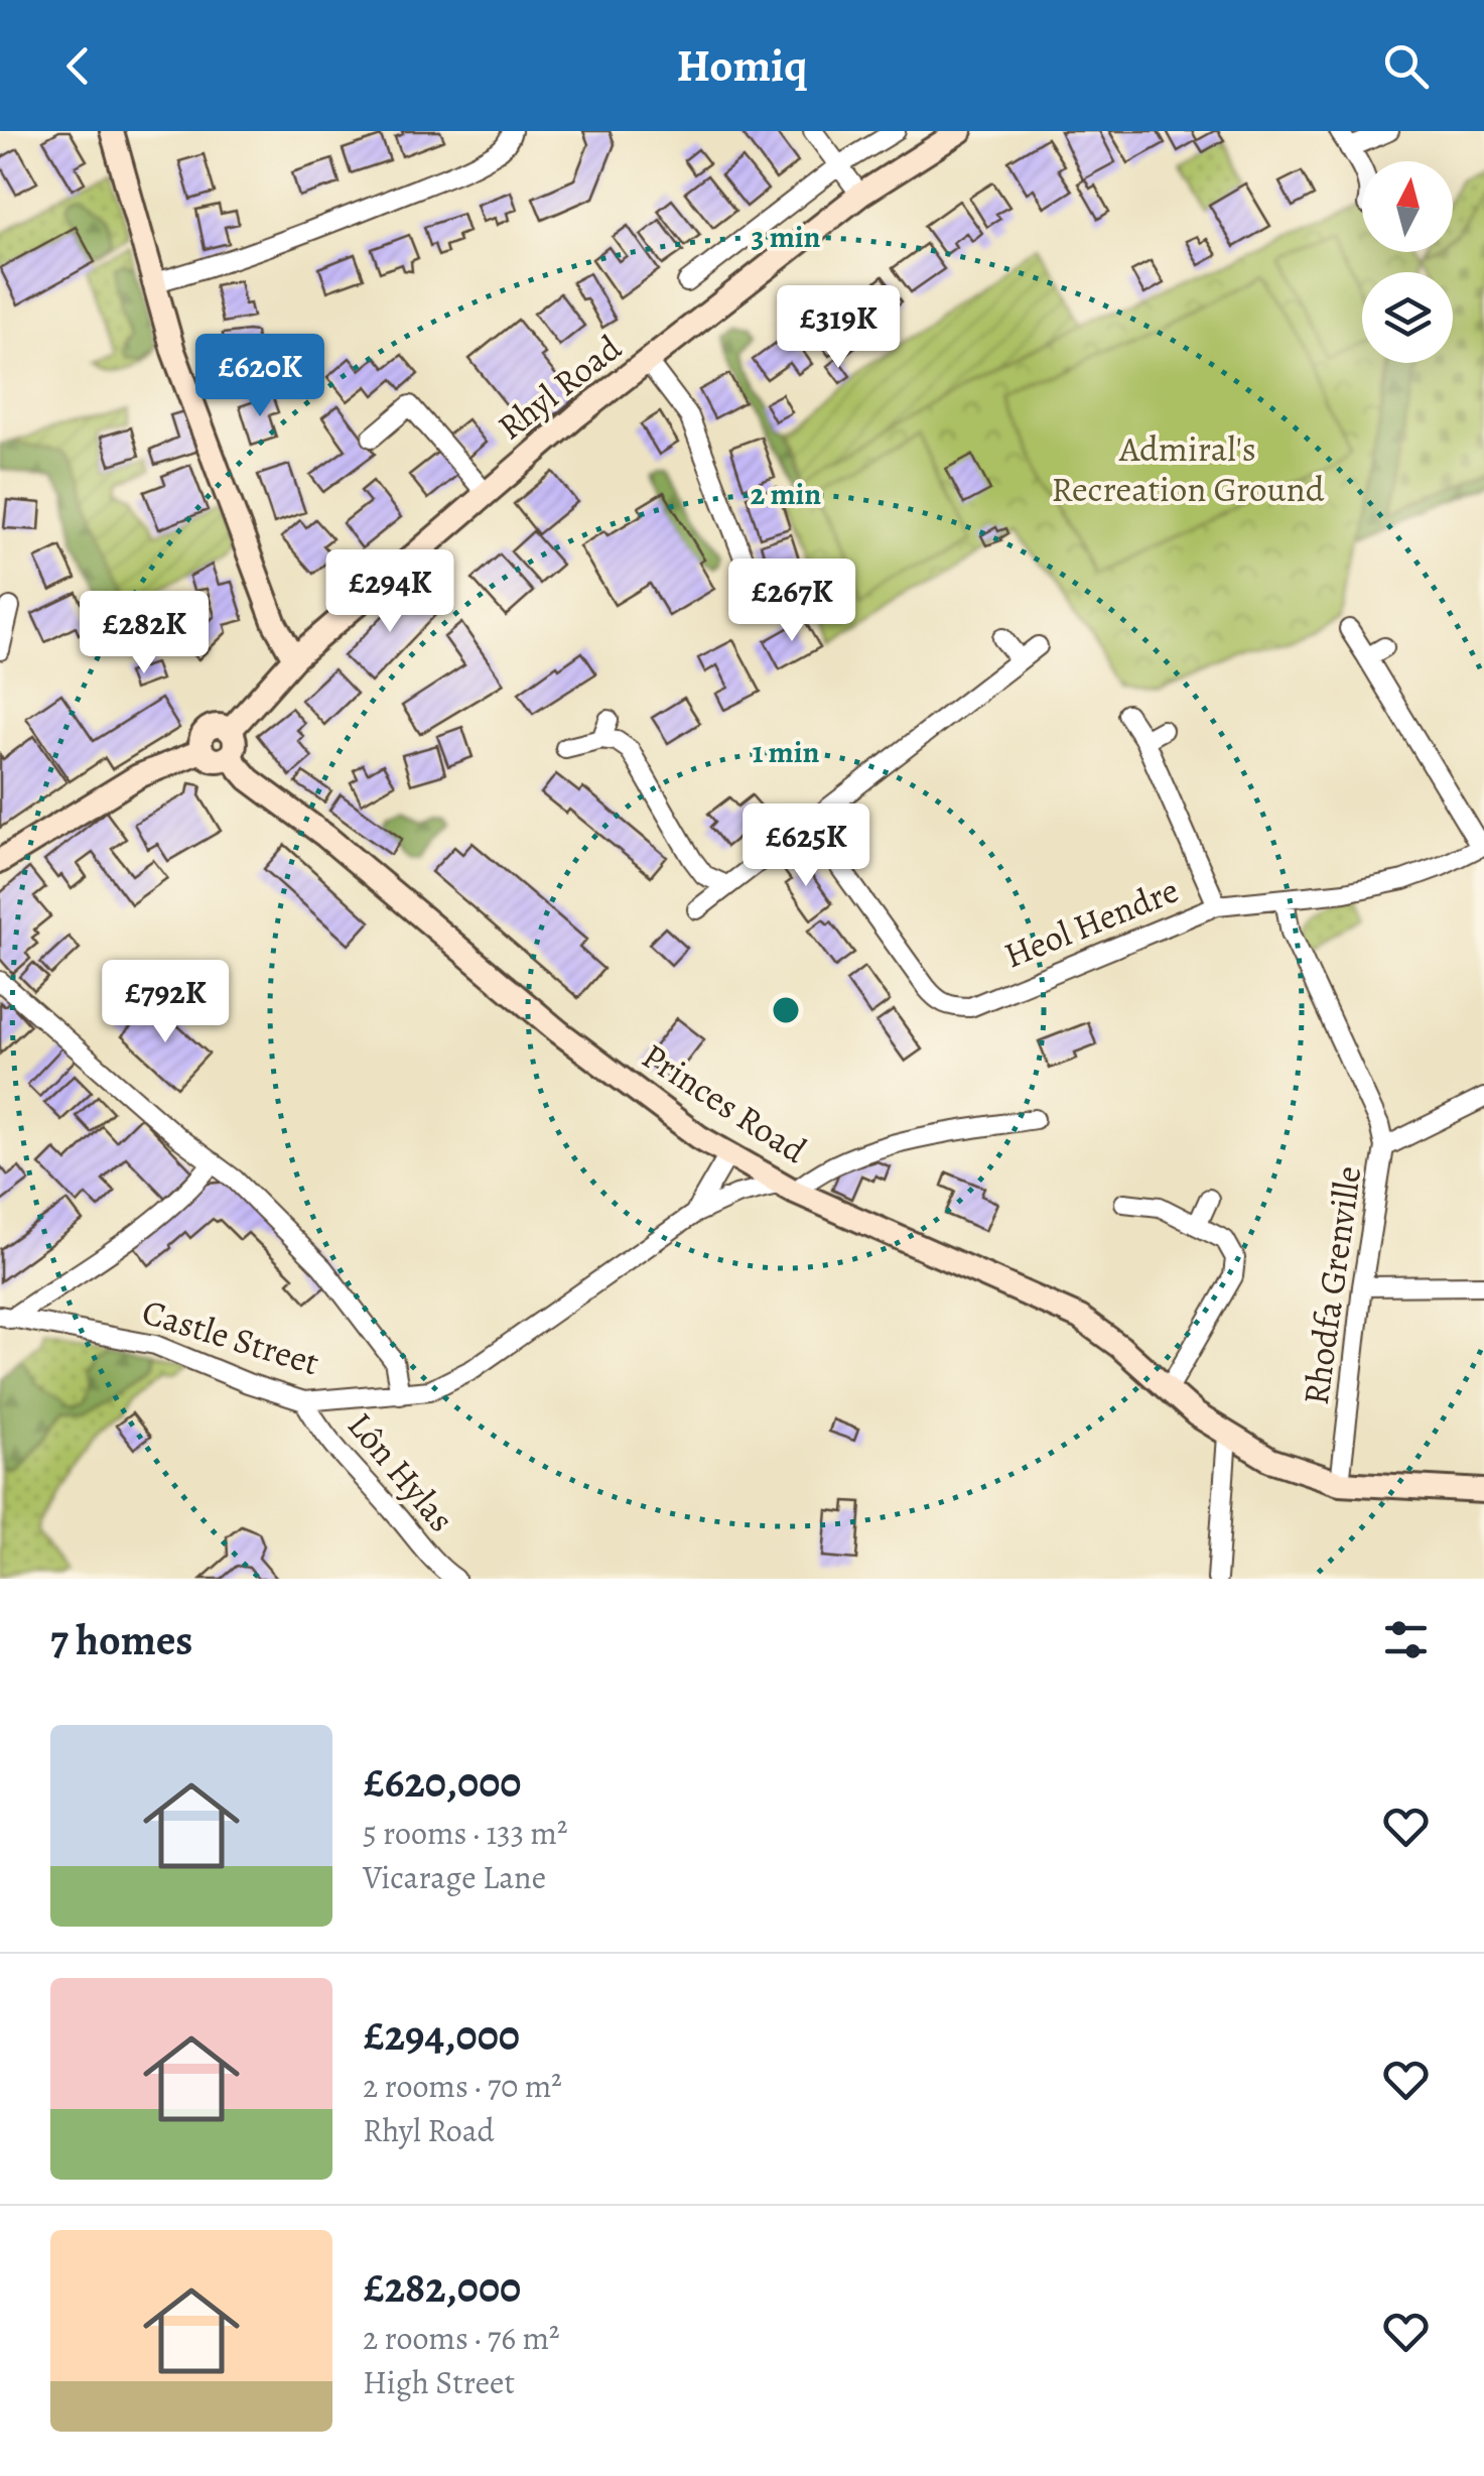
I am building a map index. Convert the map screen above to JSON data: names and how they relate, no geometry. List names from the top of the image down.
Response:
{
  "streets": {
    "street": [
      "Rhyl Road",
      "Heol Hendre",
      "Princes Road",
      "Rhodfa Grenville",
      "Castle Street",
      "Lôn Hylas"
    ]
  },
  "crossings": [
    ["Rhyl Road", "Princes Road"],
    ["Princes Road", "Rhodfa Grenville"],
    ["Princes Road", "Castle Street"],
    ["Castle Street", "Lôn Hylas"]
  ],
  "parks": ["Admiral's Recreation Ground"],
  "north": "top",
  "page": {
    "header": "Homiq",
    "price": [
      "£319K",
      "£620K",
      "£294K",
      "£267K",
      "£282K",
      "£625K",
      "£792K"
    ],
    "heading": "7 homes",
    "list": [
      {
        "name": "£620,000",
        "note": "5 rooms · 133 m² · Vicarage Lane"
      },
      {
        "name": "£294,000",
        "note": "2 rooms · 70 m² · Rhyl Road"
      },
      {
        "name": "£282,000",
        "note": "2 rooms · 76 m² · High Street"
      }
    ]
  },
  "rings": ["3 min", "2 min", "1 min"]
}
